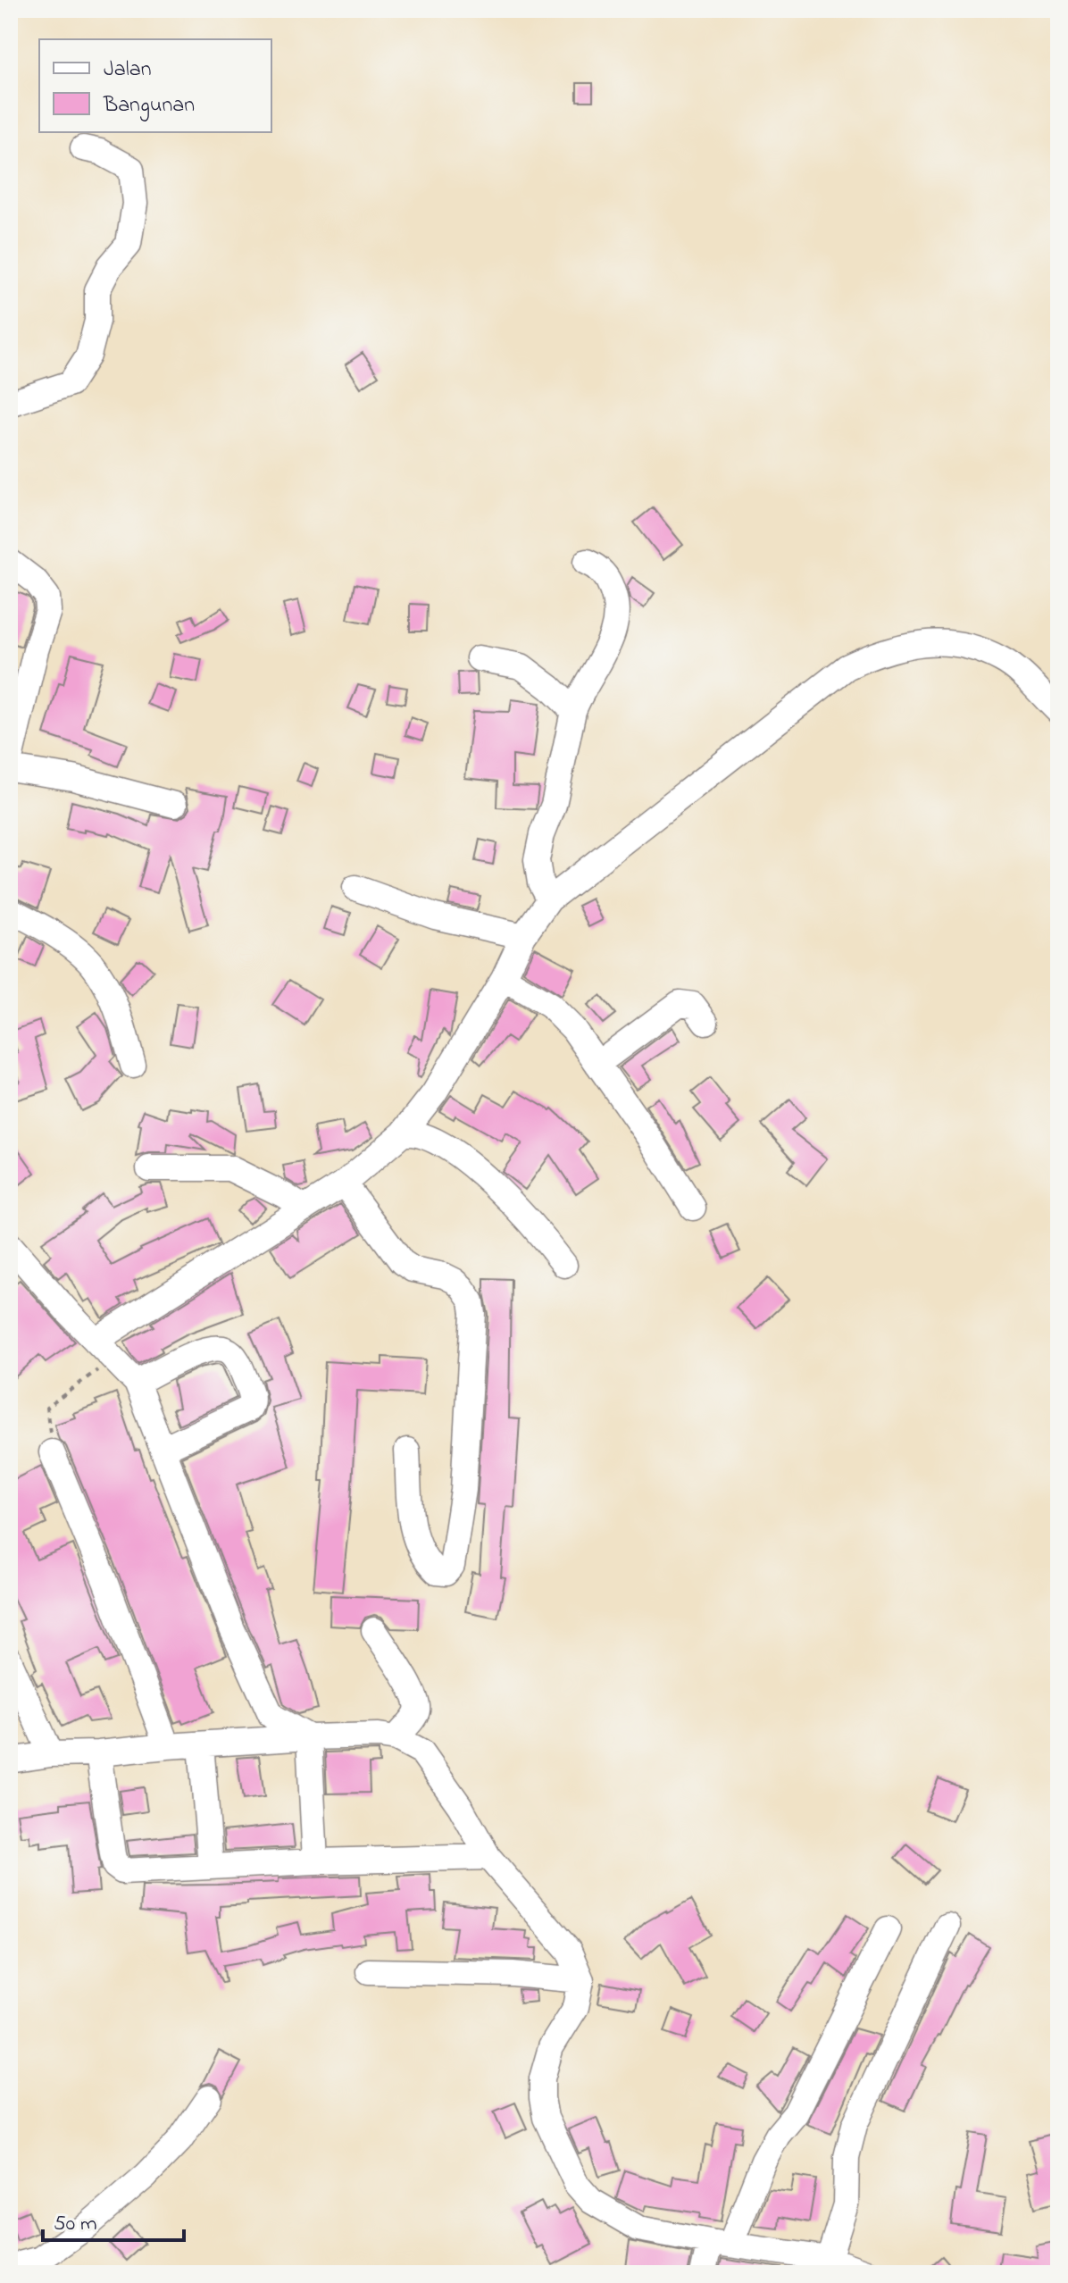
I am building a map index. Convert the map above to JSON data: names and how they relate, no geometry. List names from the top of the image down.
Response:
{
  "legend": ["Jalan", "Bangunan"],
  "scale_bar": "50 m"
}
